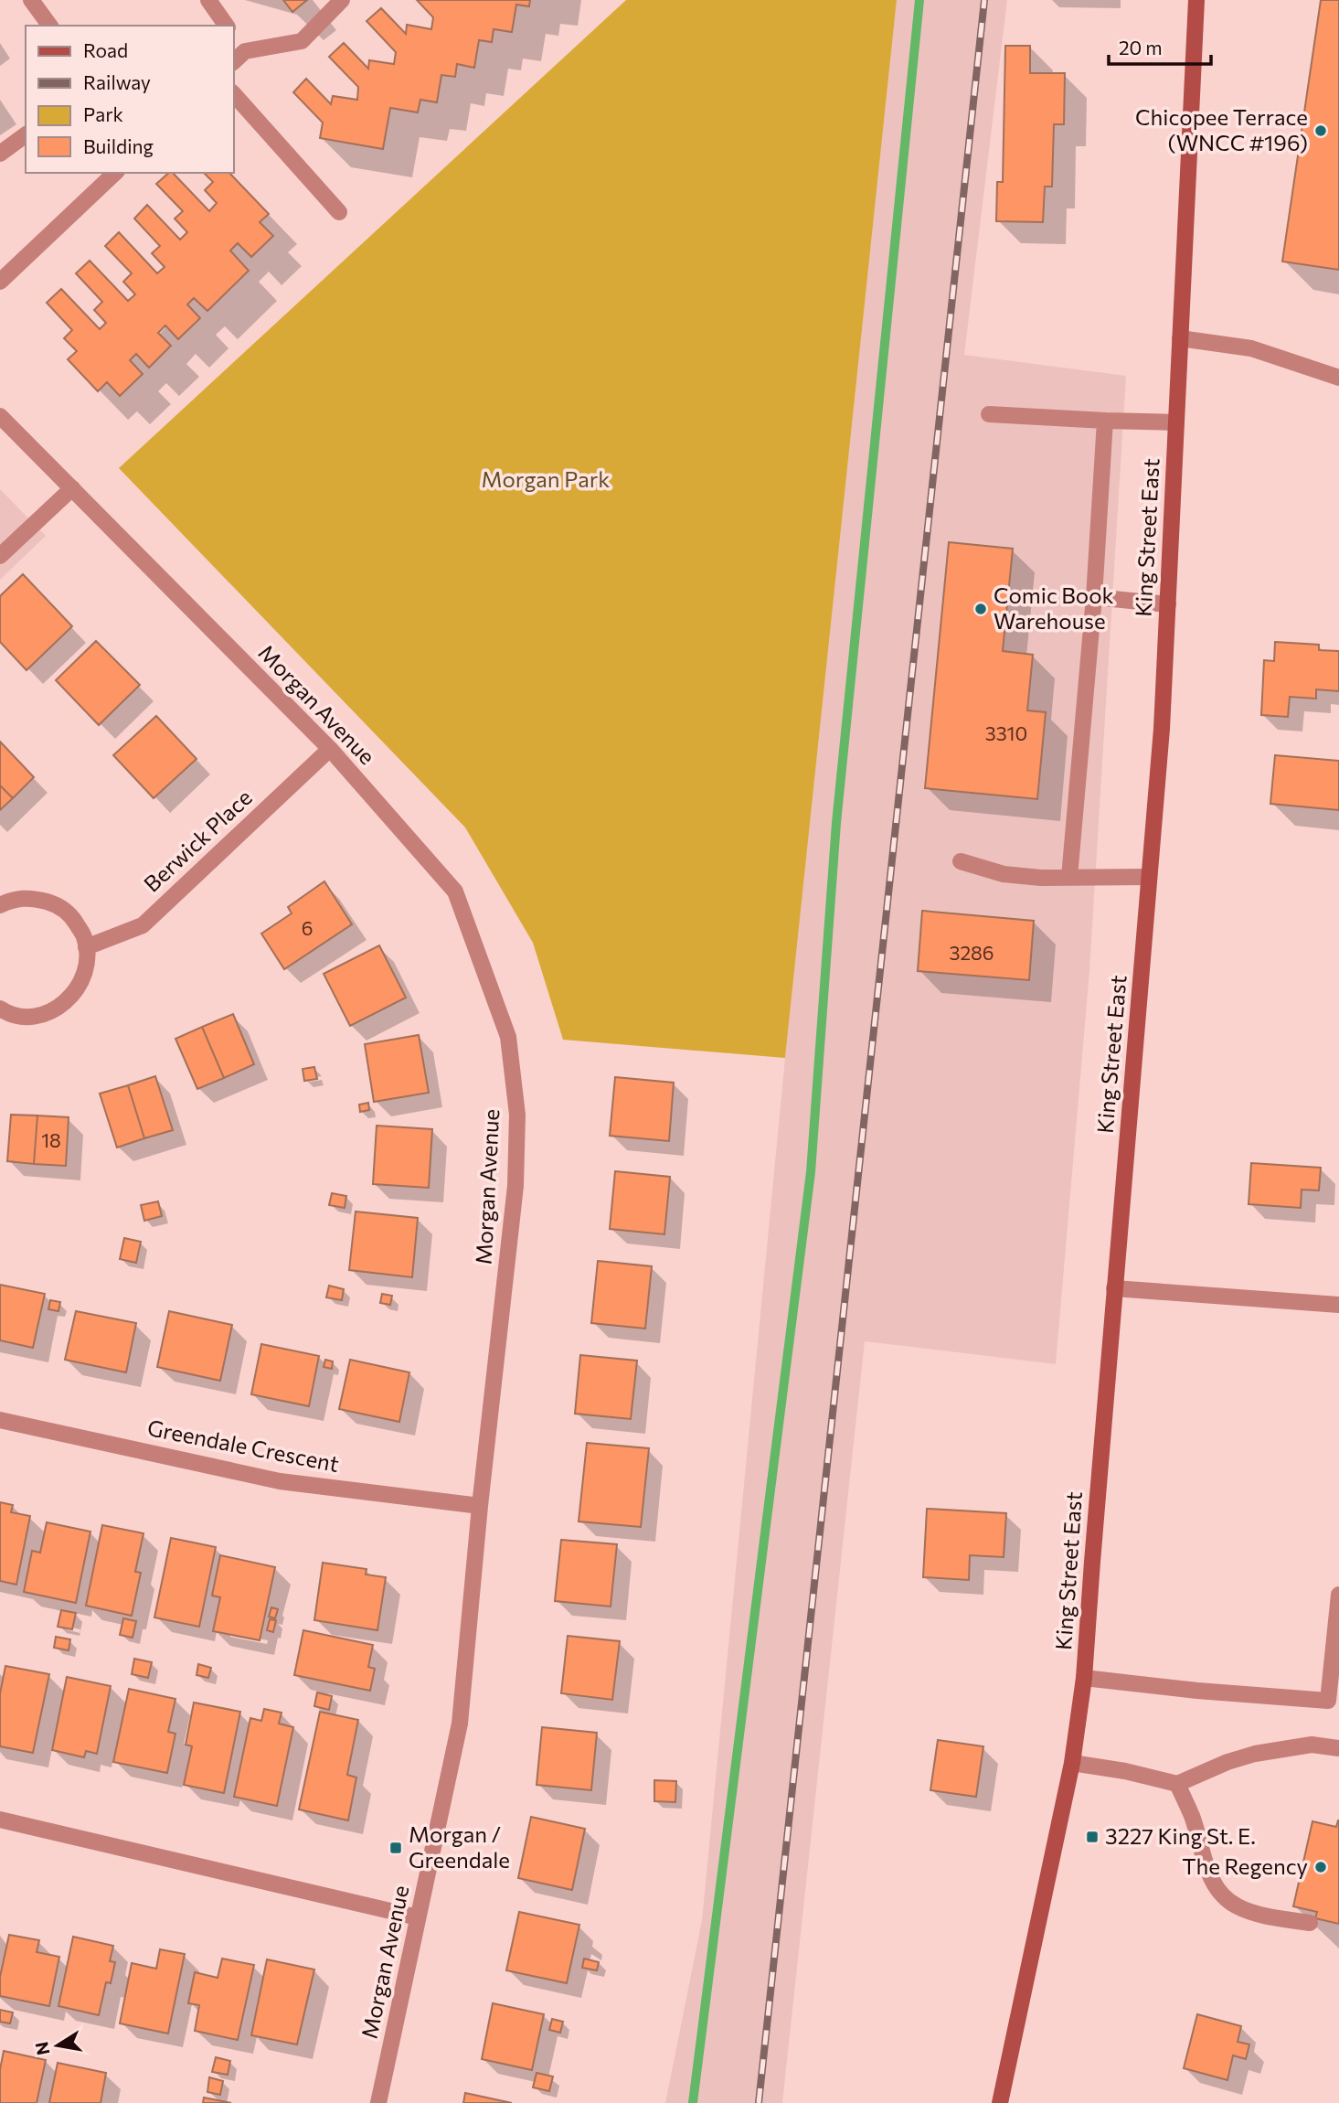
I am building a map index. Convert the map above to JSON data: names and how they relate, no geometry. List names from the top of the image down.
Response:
{
  "streets": {
    "main road": ["King Street East"],
    "street": ["Morgan Avenue", "Berwick Place", "Greendale Crescent"]
  },
  "crossings": [
    ["Morgan Avenue", "Berwick Place"],
    ["Morgan Avenue", "Greendale Crescent"]
  ],
  "parks": ["Morgan Park"],
  "places": {
    "other": ["Chicopee Terrace (WNCC #196)", "Comic Book Warehouse", "The Regency"],
    "transit": ["3227 King St. E.", "Morgan / Greendale"]
  },
  "house_numbers": [
    "3310",
    "6",
    "3286",
    "18"
  ],
  "legend": [
    "Road",
    "Railway",
    "Park",
    "Building"
  ],
  "scale_bar": "20 m",
  "north": "left"
}
